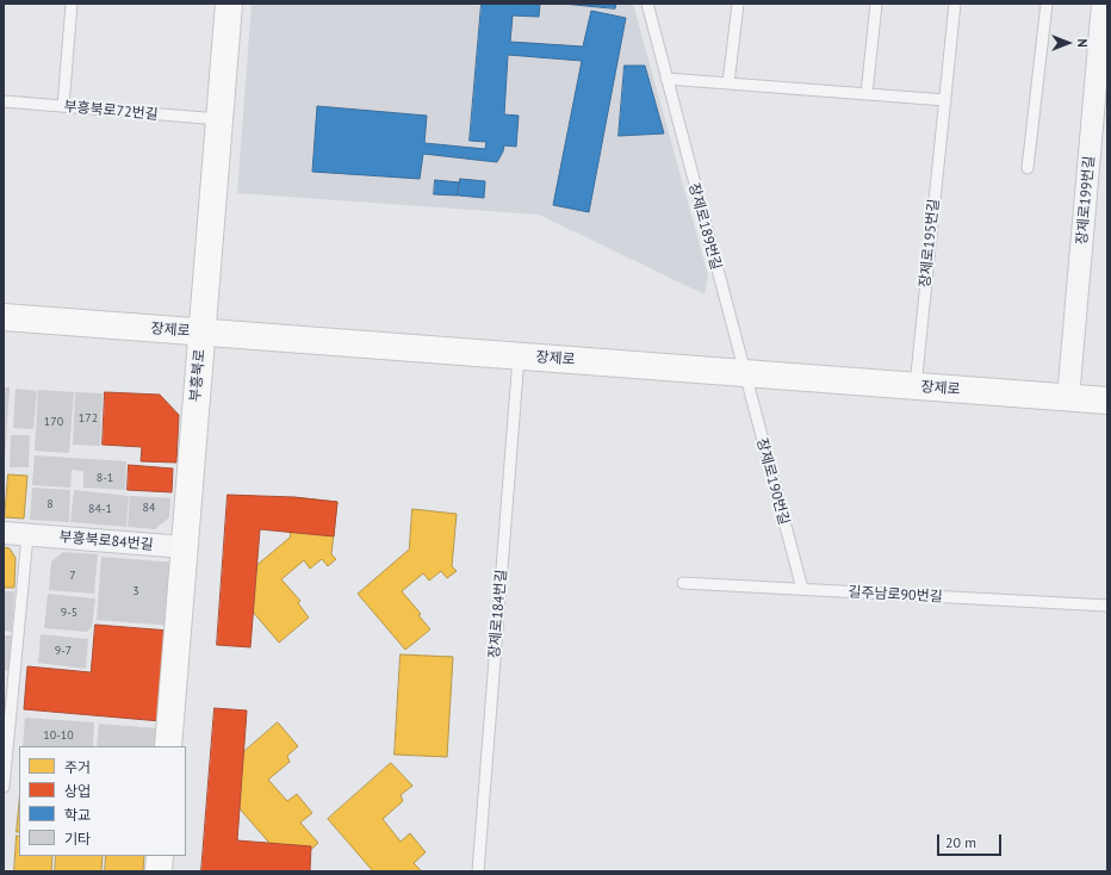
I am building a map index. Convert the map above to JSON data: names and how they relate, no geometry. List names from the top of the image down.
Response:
{
  "streets": {
    "main road": ["장제로", "부흥북로"],
    "street": ["장제로199번길", "부흥북로84번길"],
    "lane": [
      "부흥북로72번길",
      "장제로189번길",
      "장제로195번길",
      "장제로190번길",
      "길주남로90번길",
      "장제로184번길"
    ]
  },
  "crossings": [
    ["부흥북로72번길", "부흥북로"],
    ["장제로199번길", "장제로"],
    ["장제로189번길", "장제로"],
    ["장제로189번길", "장제로190번길"],
    ["장제로195번길", "장제로"],
    ["장제로", "부흥북로"],
    ["장제로", "장제로190번길"],
    ["장제로", "장제로184번길"],
    ["부흥북로", "부흥북로84번길"],
    ["장제로190번길", "길주남로90번길"]
  ],
  "house_numbers": [
    "172",
    "170",
    "8-1",
    "8",
    "84",
    "84-1",
    "7",
    "3",
    "9-5",
    "9-7",
    "10-10"
  ],
  "legend": [
    "주거",
    "상업",
    "학교",
    "기타"
  ],
  "scale_bar": "20 m",
  "north": "right"
}
